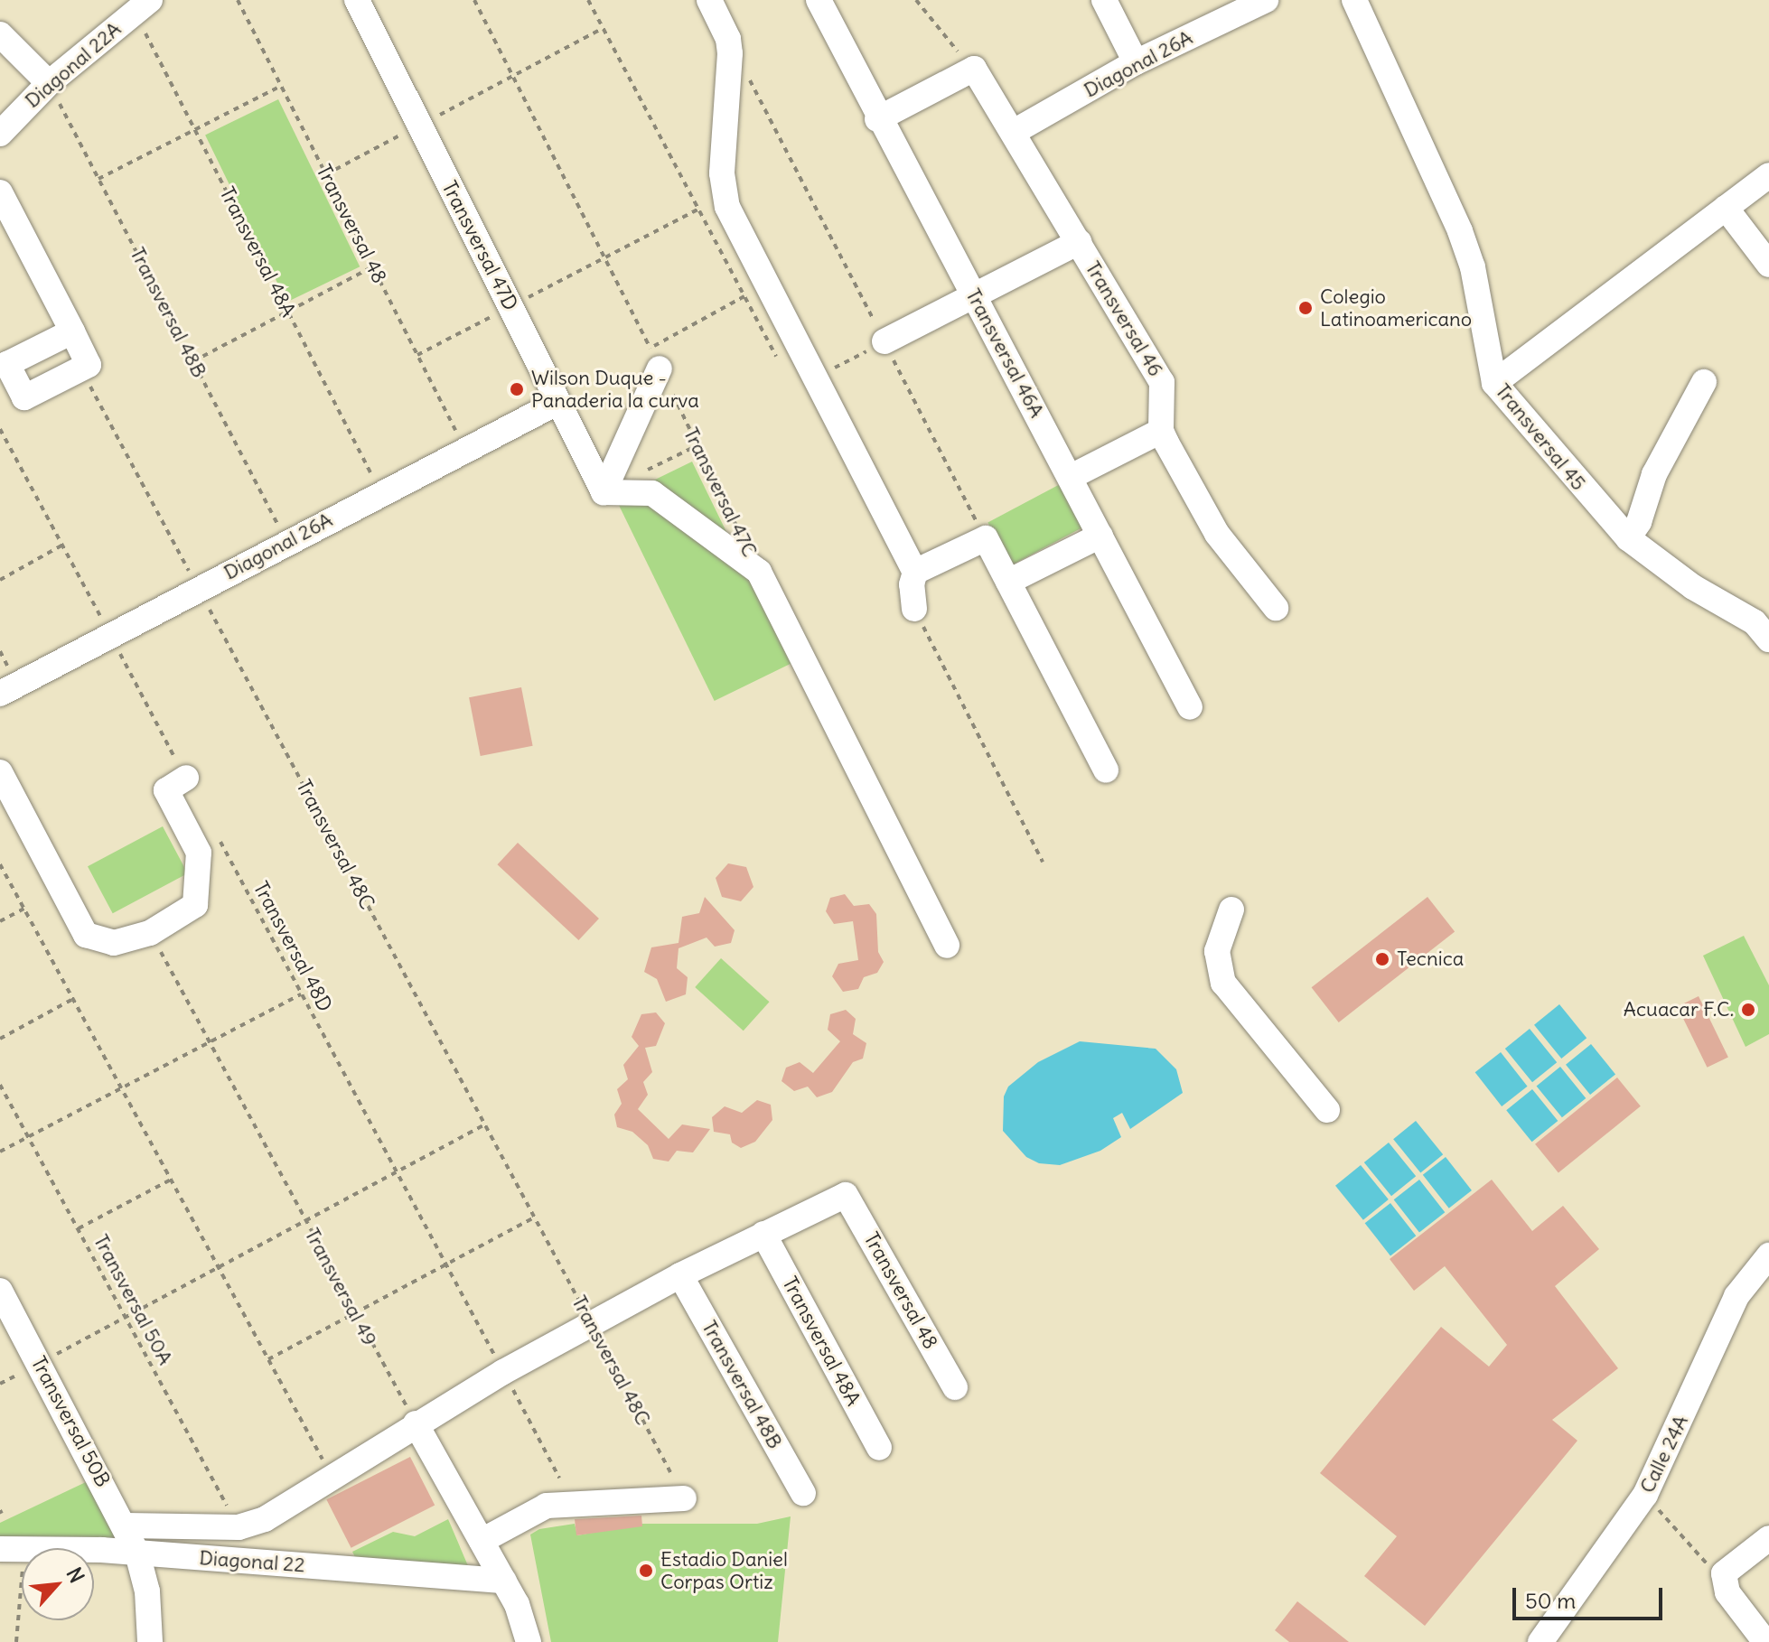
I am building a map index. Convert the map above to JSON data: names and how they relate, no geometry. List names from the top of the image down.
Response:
{
  "streets": {
    "street": [
      "Diagonal 26A",
      "Diagonal 22A",
      "Transversal 48",
      "Transversal 47D",
      "Transversal 48A",
      "Transversal 48B",
      "Transversal 46",
      "Transversal 46A",
      "Transversal 45",
      "Transversal 47C",
      "Transversal 50B",
      "Calle 24A",
      "Diagonal 22"
    ],
    "path": [
      "Transversal 48C",
      "Transversal 48D",
      "Transversal 49",
      "Transversal 50A"
    ]
  },
  "crossings": [
    ["Diagonal 26A", "Transversal 48"],
    ["Diagonal 26A", "Transversal 47D"],
    ["Diagonal 26A", "Transversal 48A"],
    ["Diagonal 26A", "Transversal 48B"],
    ["Diagonal 26A", "Transversal 46"],
    ["Diagonal 26A", "Transversal 48C"],
    ["Diagonal 22A", "Transversal 48A"],
    ["Diagonal 22A", "Transversal 48B"],
    ["Transversal 48", "Transversal 48A"],
    ["Transversal 47D", "Transversal 47C"],
    ["Transversal 50B", "Diagonal 22"]
  ],
  "places": [
    "Colegio Latinoamericano",
    "Wilson Duque - Panaderia la curva",
    "Tecnica",
    "Acuacar F.C.",
    "Estadio Daniel Corpas Ortiz"
  ],
  "scale_bar": "50 m",
  "north": "top right"
}
